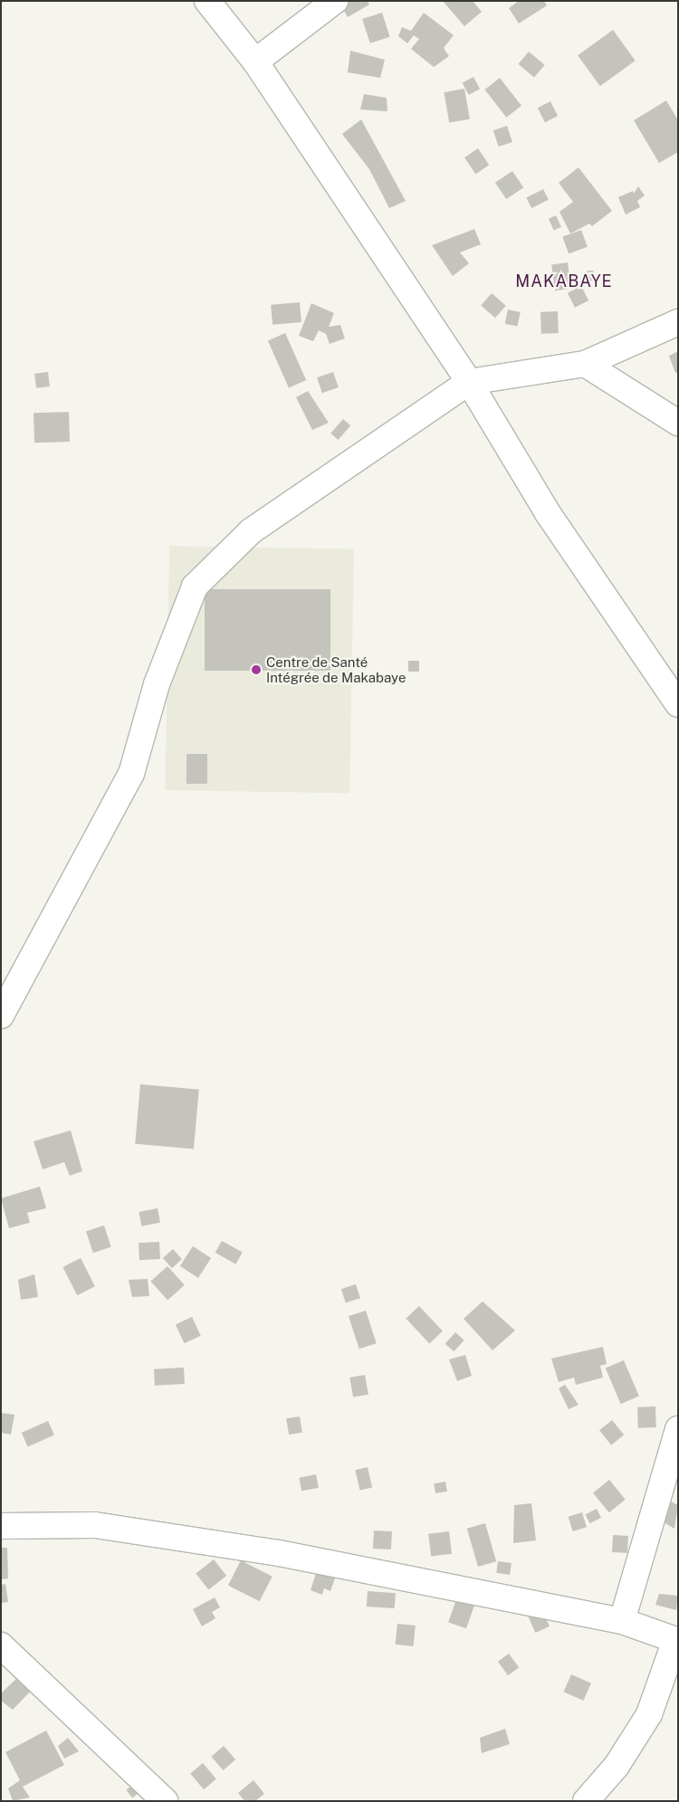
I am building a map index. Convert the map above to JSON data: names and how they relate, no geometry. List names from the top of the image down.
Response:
{
  "districts": ["MAKABAYE"],
  "places": ["Centre de Santé Intégrée de Makabaye"]
}
